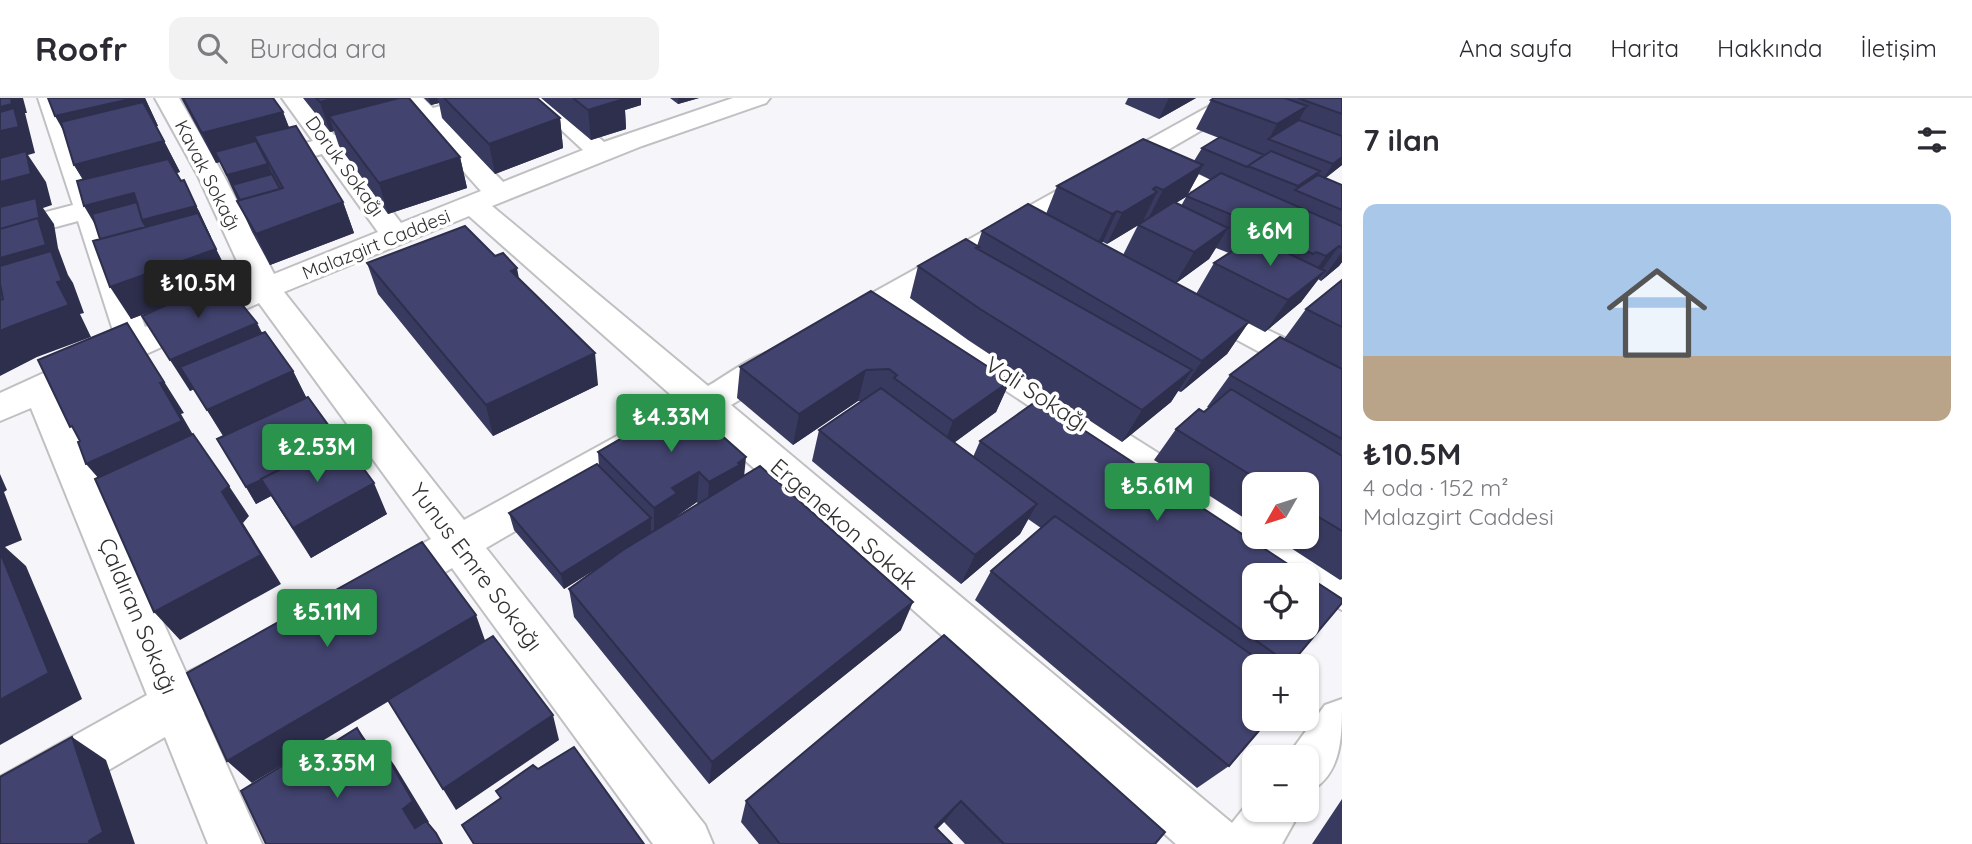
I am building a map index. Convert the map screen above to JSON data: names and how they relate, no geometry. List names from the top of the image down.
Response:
{
  "streets": {
    "street": [
      "Doruk Sokağı",
      "Kavak Sokağı",
      "Malazgirt Caddesi",
      "Vali Sokağı",
      "Ergenekon Sokak",
      "Yunus Emre Sokağı",
      "Çaldıran Sokağı"
    ]
  },
  "crossings": [
    ["Doruk Sokağı", "Malazgirt Caddesi"],
    ["Kavak Sokağı", "Malazgirt Caddesi"],
    ["Kavak Sokağı", "Yunus Emre Sokağı"],
    ["Malazgirt Caddesi", "Ergenekon Sokak"],
    ["Malazgirt Caddesi", "Yunus Emre Sokağı"],
    ["Malazgirt Caddesi", "Çaldıran Sokağı"]
  ],
  "north": "bottom left",
  "page": {
    "header": "Roofr",
    "search": "Burada ara",
    "nav": [
      "Ana sayfa",
      "Harita",
      "Hakkında",
      "İletişim"
    ],
    "heading": "7 ilan",
    "list": [
      {
        "name": "₺10.5M",
        "note": "4 oda · 152 m² · Malazgirt Caddesi"
      }
    ],
    "price": [
      "₺6M",
      "₺10.5M",
      "₺4.33M",
      "₺2.53M",
      "₺5.61M",
      "₺5.11M",
      "₺3.35M"
    ],
    "map_buttons": ["+", "−"]
  }
}
